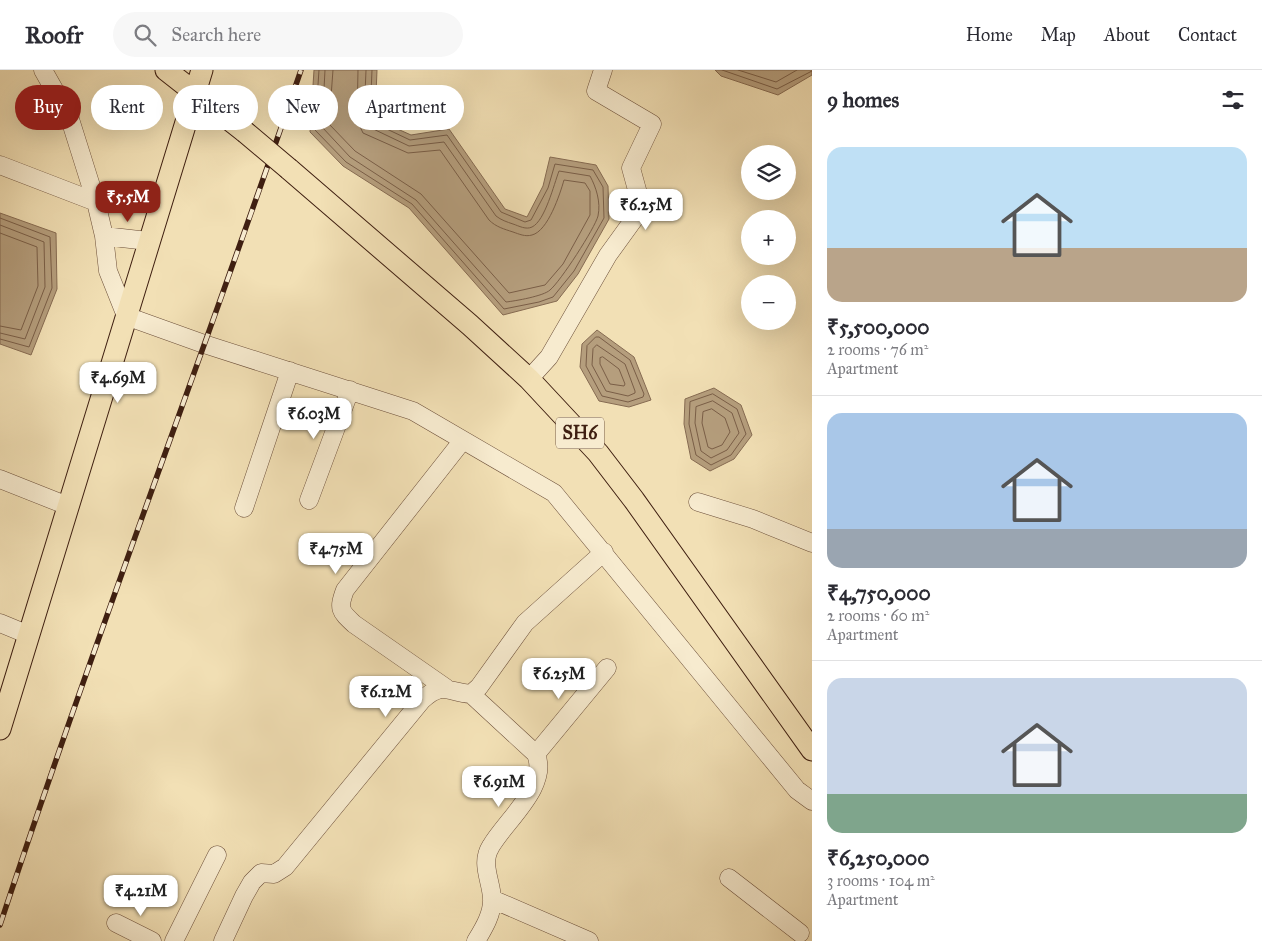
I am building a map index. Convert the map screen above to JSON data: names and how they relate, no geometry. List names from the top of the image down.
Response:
{
  "streets": {
    "main road": ["SH6"]
  },
  "page": {
    "header": "Roofr",
    "search": "Search here",
    "nav": [
      "Home",
      "Map",
      "About",
      "Contact"
    ],
    "heading": "9 homes",
    "chip": [
      "Buy",
      "Rent",
      "Filters",
      "New",
      "Apartment"
    ],
    "list": [
      {
        "name": "₹5,500,000",
        "note": "2 rooms · 76 m² · Apartment"
      },
      {
        "name": "₹4,750,000",
        "note": "2 rooms · 60 m² · Apartment"
      },
      {
        "name": "₹6,250,000",
        "note": "3 rooms · 104 m² · Apartment"
      }
    ],
    "map_buttons": ["+", "−"],
    "price": [
      "₹5.5M",
      "₹6.25M",
      "₹4.69M",
      "₹6.03M",
      "₹4.75M",
      "₹6.25M",
      "₹6.12M",
      "₹6.91M",
      "₹4.21M"
    ]
  }
}
